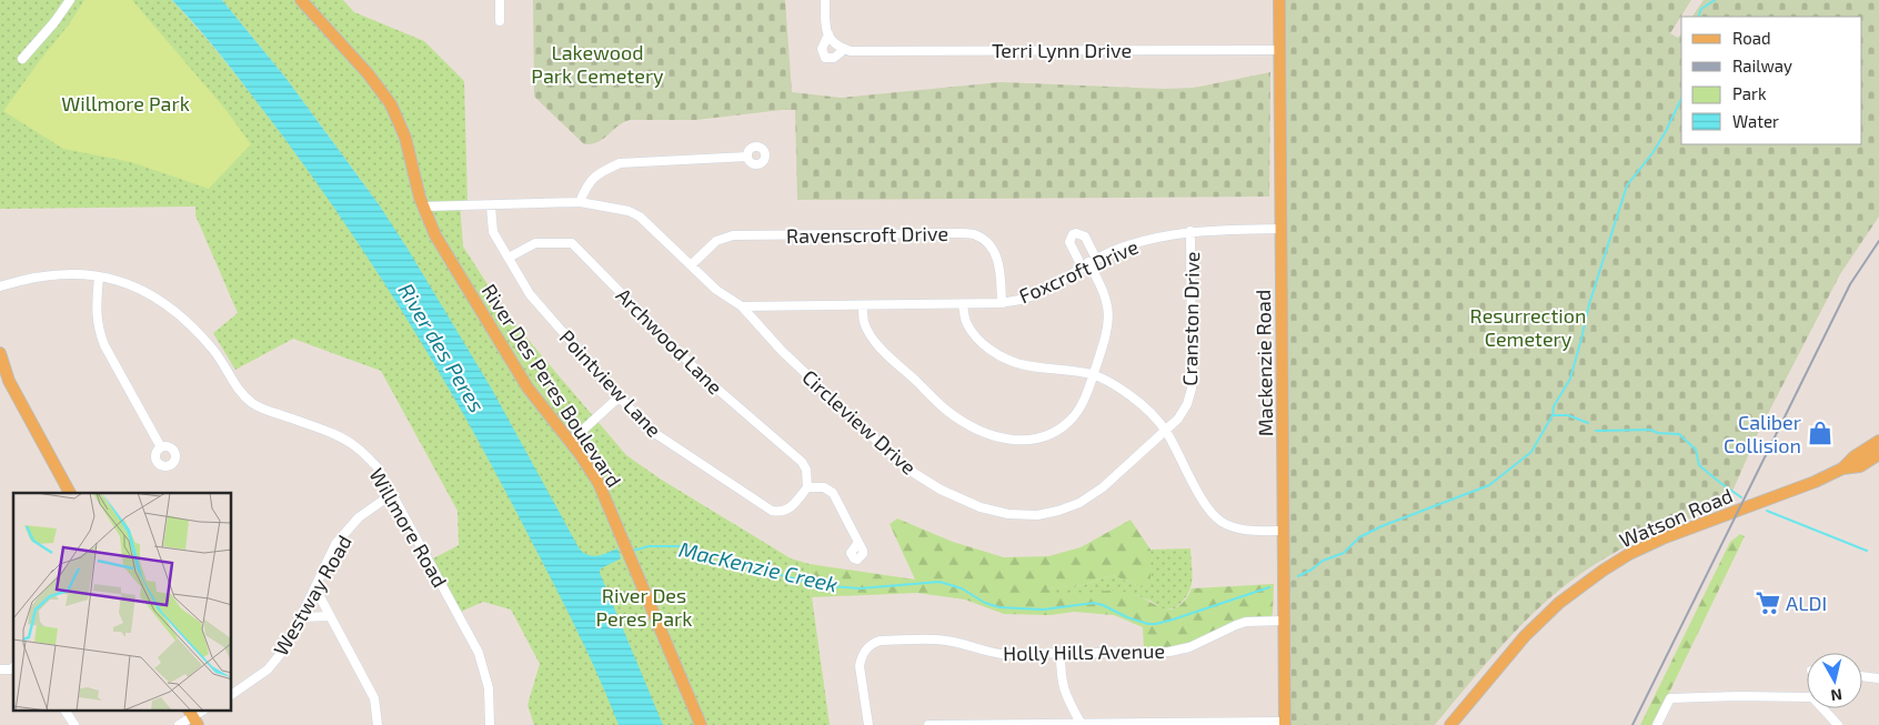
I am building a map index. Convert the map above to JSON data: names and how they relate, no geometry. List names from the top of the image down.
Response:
{
  "streets": {
    "main road": ["Mackenzie Road", "River Des Peres Boulevard", "Watson Road"],
    "street": [
      "Terri Lynn Drive",
      "Ravenscroft Drive",
      "Foxcroft Drive",
      "Cranston Drive",
      "Archwood Lane",
      "Pointview Lane",
      "Circleview Drive",
      "Willmore Road",
      "Westway Road",
      "Holly Hills Avenue"
    ]
  },
  "crossings": [
    ["Terri Lynn Drive", "Mackenzie Road"],
    ["Ravenscroft Drive", "Foxcroft Drive"],
    ["Ravenscroft Drive", "Circleview Drive"],
    ["Foxcroft Drive", "Cranston Drive"],
    ["Foxcroft Drive", "Mackenzie Road"],
    ["Foxcroft Drive", "Circleview Drive"],
    ["Cranston Drive", "Circleview Drive"],
    ["Archwood Lane", "Pointview Lane"],
    ["Mackenzie Road", "Holly Hills Avenue"],
    ["Pointview Lane", "Circleview Drive"],
    ["River Des Peres Boulevard", "Circleview Drive"],
    ["Willmore Road", "Westway Road"]
  ],
  "water": ["River des Peres", "MacKenzie Creek"],
  "parks": [
    "Lakewood Park Cemetery",
    "Willmore Park",
    "Resurrection Cemetery",
    "River Des Peres Park"
  ],
  "places": {
    "shop": ["Caliber Collision"],
    "supermarket": ["ALDI"]
  },
  "legend": [
    "Road",
    "Railway",
    "Park",
    "Water"
  ],
  "north": "bottom"
}
